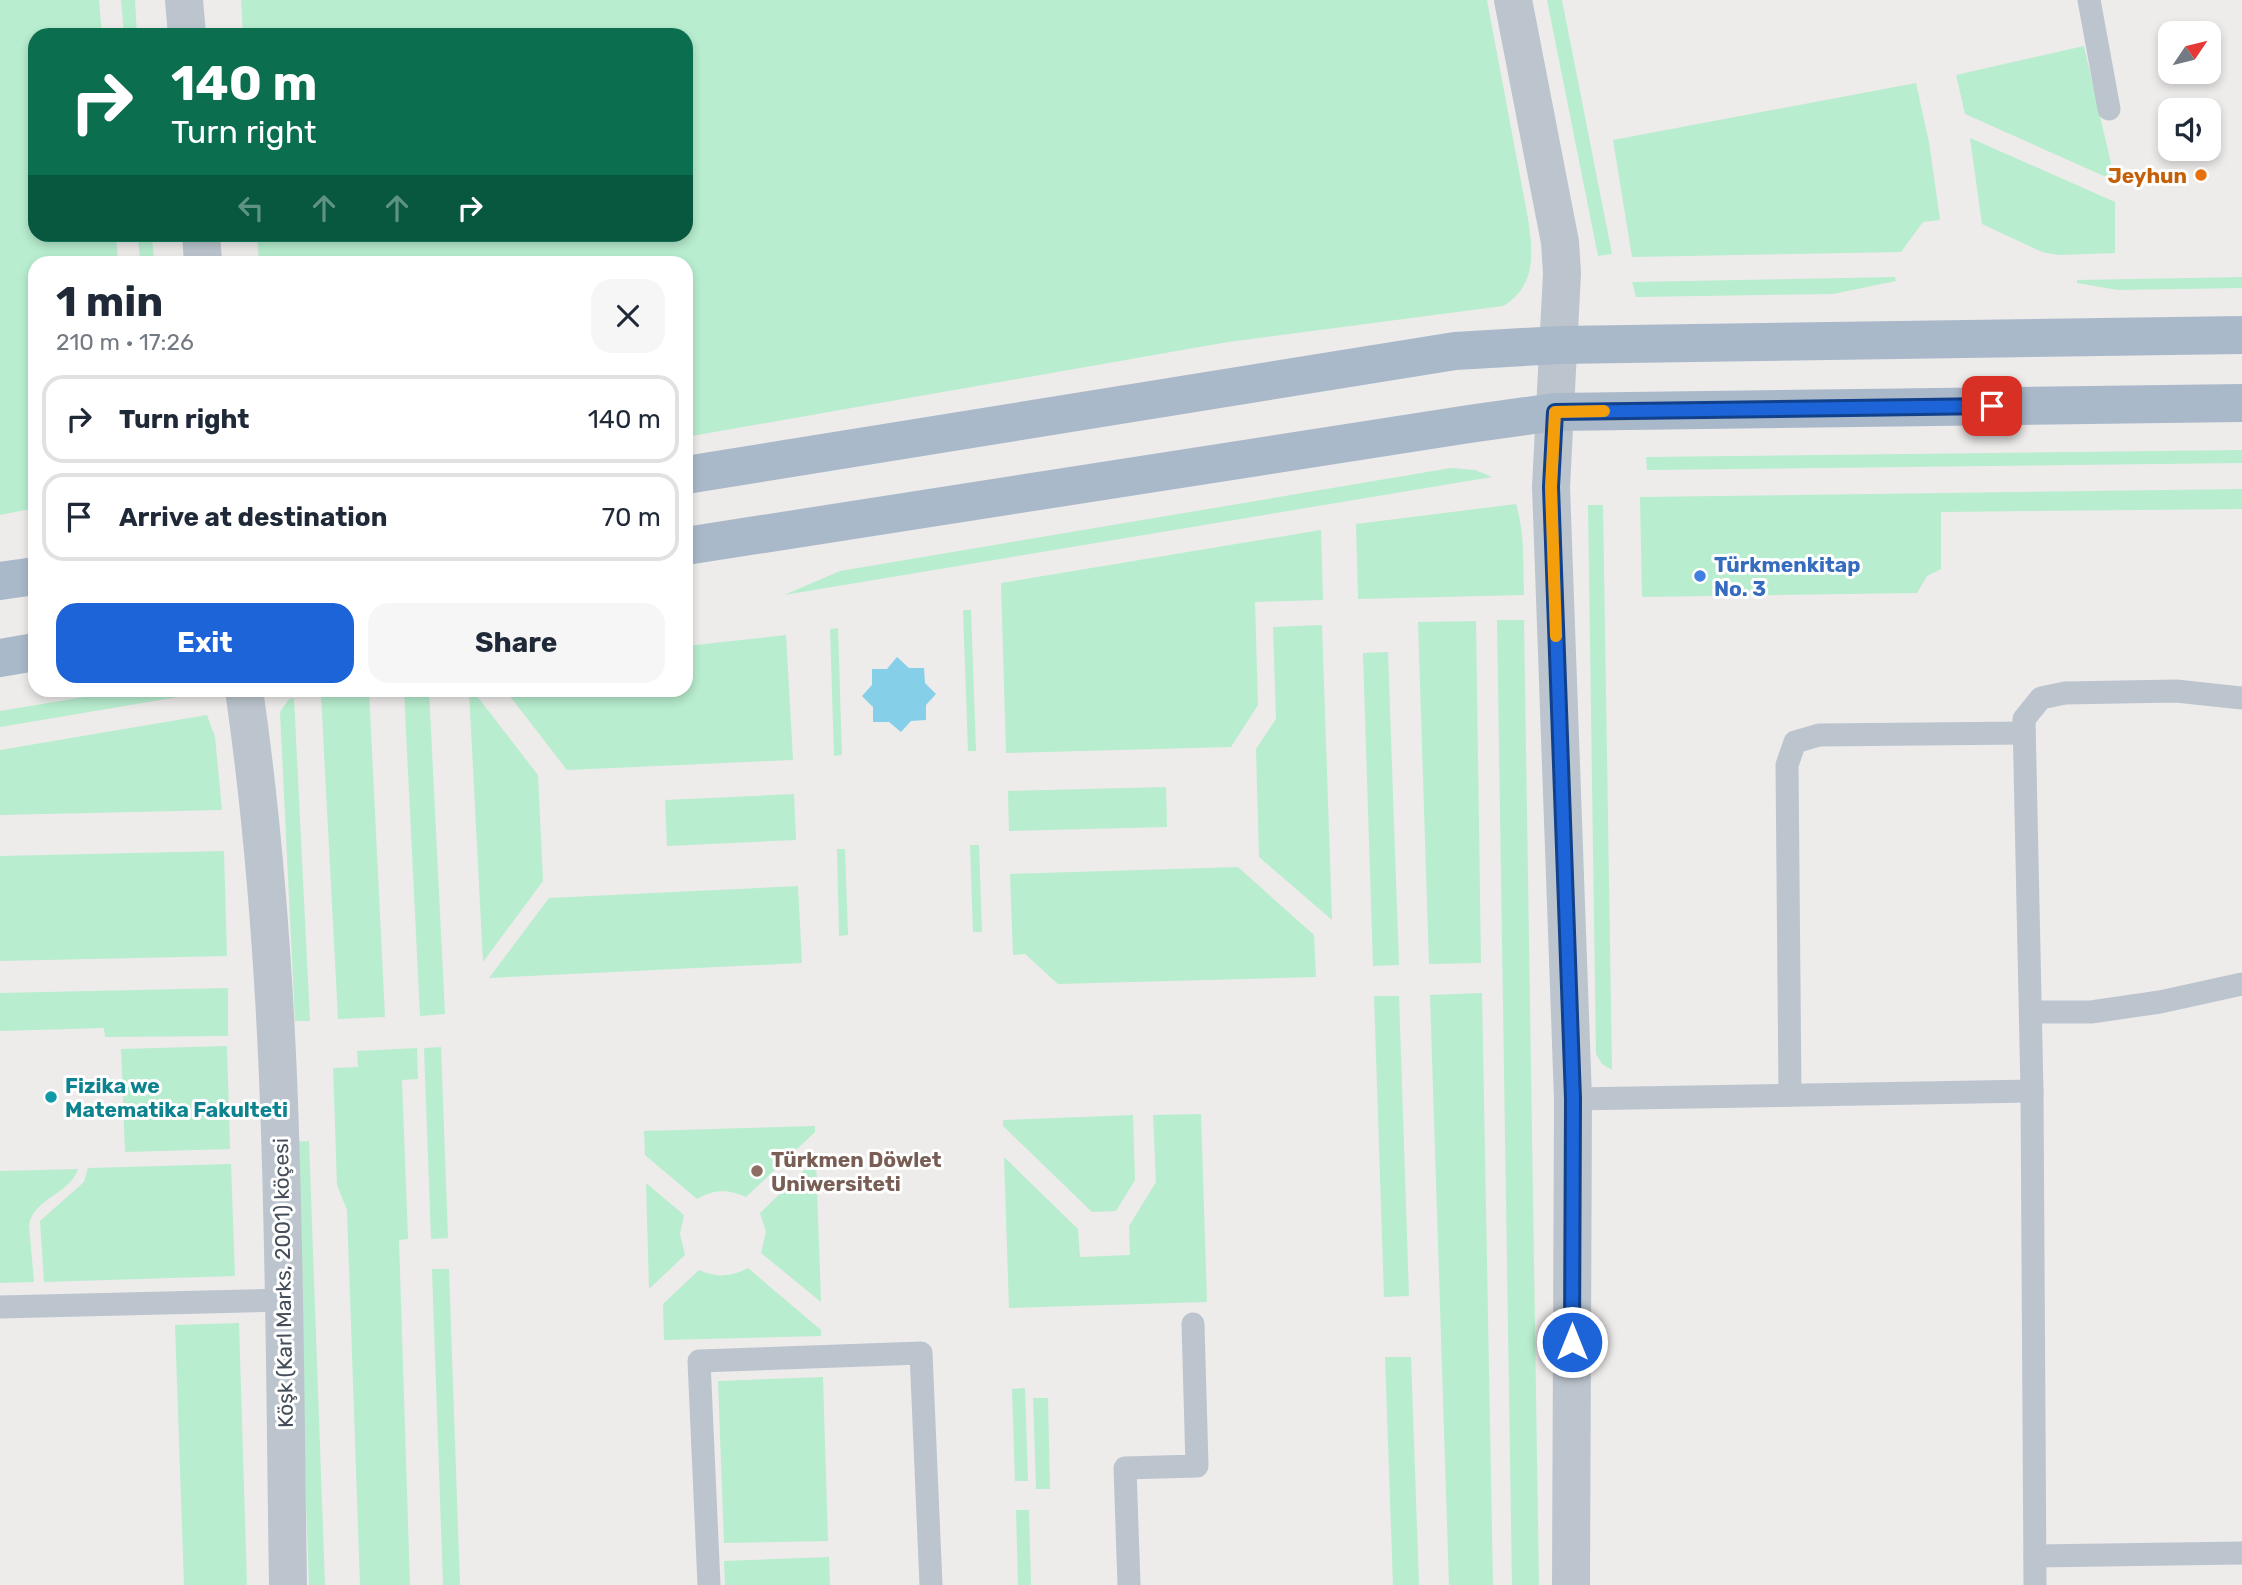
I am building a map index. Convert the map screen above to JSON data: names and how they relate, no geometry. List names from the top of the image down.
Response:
{
  "streets": {
    "street": ["Köşk (Karl Marks, 2001) köçesi"]
  },
  "places": [
    "Jeyhun",
    "Türkmenkitap No. 3",
    "Fizika we Matematika Fakulteti",
    "Türkmen Döwlet Uniwersiteti"
  ],
  "north": "top right",
  "page": {
    "turn": ["140 m", "Turn right"],
    "heading": ["1 min", "210 m · 17:26"],
    "list": [
      {
        "name": "Turn right",
        "value": "140 m"
      },
      {
        "name": "Arrive at destination",
        "value": "70 m"
      }
    ],
    "buttons": ["Exit", "Share"]
  }
}
